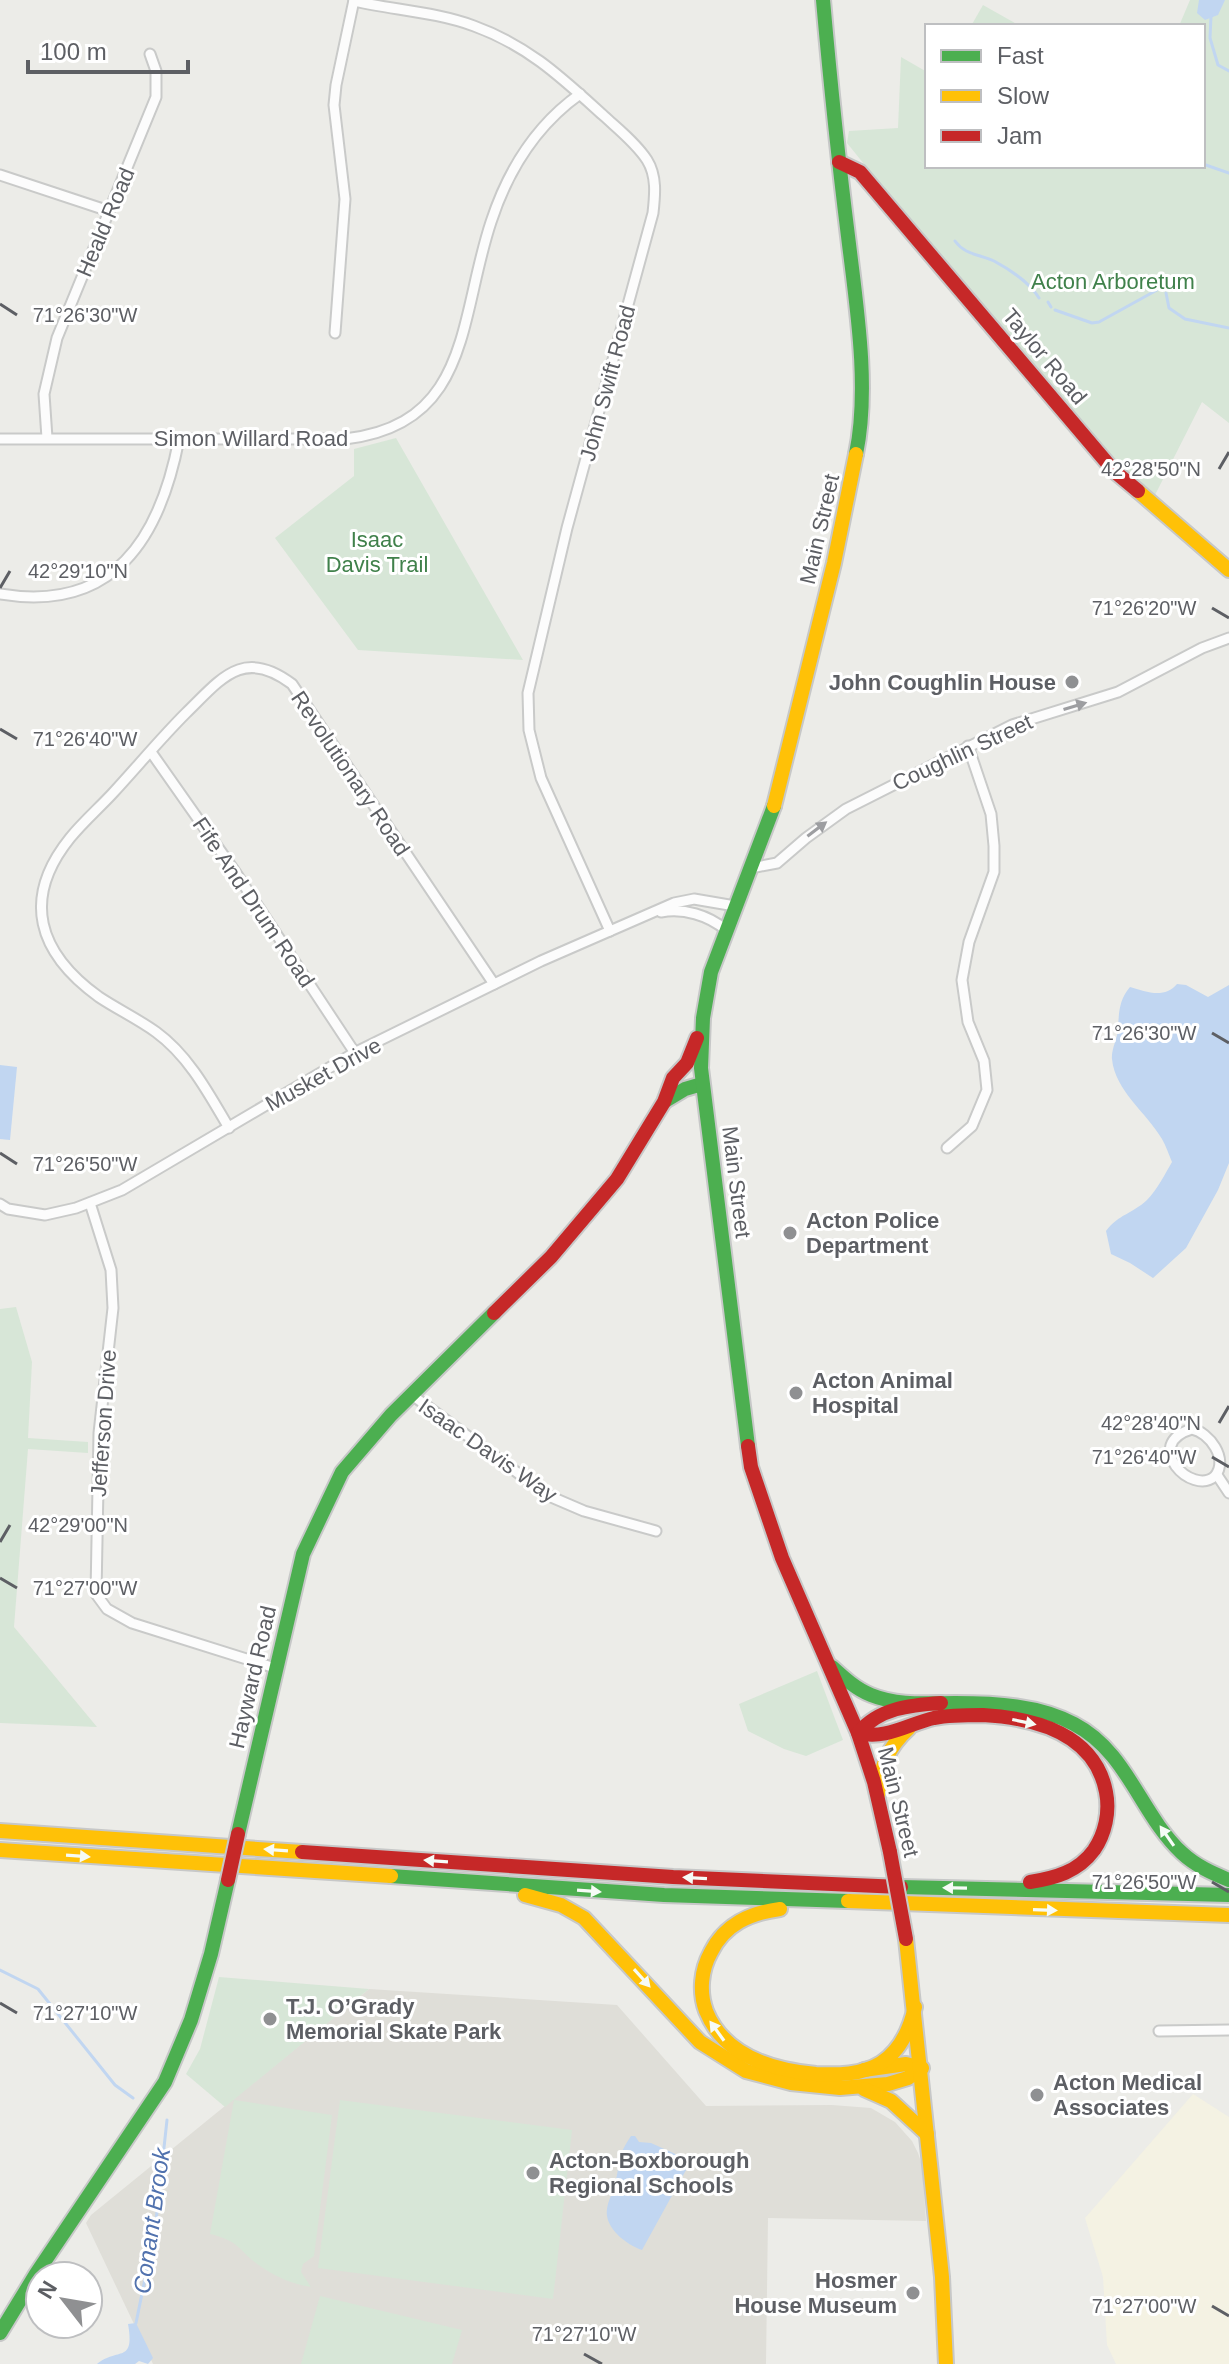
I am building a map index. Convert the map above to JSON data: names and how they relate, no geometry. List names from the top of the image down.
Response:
{
  "streets": {
    "main road": ["Taylor Road", "Main Street", "Hayward Road"],
    "street": [
      "Heald Road",
      "John Swift Road",
      "Simon Willard Road",
      "Coughlin Street",
      "Revolutionary Road",
      "Fife And Drum Road",
      "Musket Drive",
      "Jefferson Drive",
      "Isaac Davis Way"
    ]
  },
  "crossings": [
    ["Heald Road", "Simon Willard Road"],
    ["Taylor Road", "Main Street"],
    ["John Swift Road", "Simon Willard Road"],
    ["John Swift Road", "Musket Drive"],
    ["Main Street", "Coughlin Street"],
    ["Main Street", "Musket Drive"],
    ["Main Street", "Hayward Road"],
    ["Revolutionary Road", "Fife And Drum Road"],
    ["Revolutionary Road", "Musket Drive"],
    ["Fife And Drum Road", "Musket Drive"],
    ["Musket Drive", "Jefferson Drive"],
    ["Jefferson Drive", "Hayward Road"],
    ["Isaac Davis Way", "Hayward Road"]
  ],
  "one_way": ["Coughlin Street"],
  "water": ["Conant Brook"],
  "parks": ["Acton Arboretum", "Isaac Davis Trail"],
  "places": [
    "John Coughlin House",
    "Acton Police Department",
    "Acton Animal Hospital",
    "T.J. O’Grady Memorial Skate Park",
    "Acton Medical Associates",
    "Acton-Boxborough Regional Schools",
    "Hosmer House Museum"
  ],
  "legend": ["Fast", "Slow", "Jam"],
  "scale_bar": "100 m",
  "north": "top left",
  "coordinates": [
    "71°26'30\"W",
    "42°28'50\"N",
    "42°29'10\"N",
    "71°26'20\"W",
    "71°26'40\"W",
    "71°26'50\"W",
    "42°28'40\"N",
    "42°29'00\"N",
    "71°27'00\"W",
    "71°27'10\"W"
  ]
}
